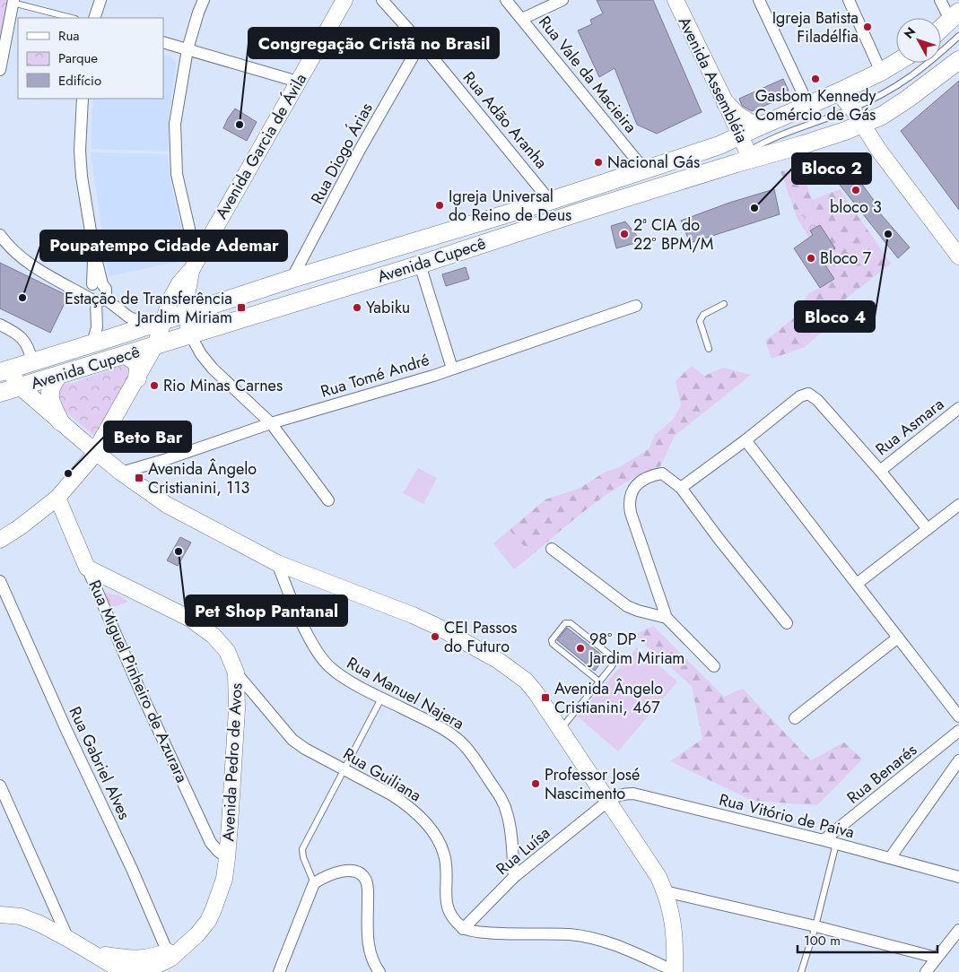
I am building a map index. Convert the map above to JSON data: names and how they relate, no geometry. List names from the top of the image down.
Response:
{
  "streets": {
    "main road": ["Avenida Cupecê"],
    "street": [
      "Rua Vale da Macieira",
      "Avenida Assembléia",
      "Rua Adão Aranha",
      "Avenida Garcia de Ávila",
      "Rua Diogo Árias",
      "Rua Tomé André",
      "Rua Asmara",
      "Rua Miguel Pinheiro de Azurara",
      "Rua Manuel Najera",
      "Avenida Pedro de Avos",
      "Rua Gabriel Alves",
      "Rua Benarés",
      "Rua Guiliana",
      "Rua Vitório de Paiva",
      "Rua Luísa"
    ]
  },
  "crossings": [
    ["Rua Vale da Macieira", "Avenida Cupecê"],
    ["Rua Adão Aranha", "Rua Diogo Árias"],
    ["Rua Adão Aranha", "Avenida Cupecê"],
    ["Avenida Garcia de Ávila", "Avenida Cupecê"],
    ["Avenida Garcia de Ávila", "Rua Miguel Pinheiro de Azurara"],
    ["Rua Diogo Árias", "Avenida Cupecê"],
    ["Rua Miguel Pinheiro de Azurara", "Avenida Pedro de Avos"],
    ["Rua Manuel Najera", "Rua Luísa"],
    ["Avenida Pedro de Avos", "Rua Gabriel Alves"],
    ["Avenida Pedro de Avos", "Rua Guiliana"],
    ["Rua Benarés", "Rua Vitório de Paiva"],
    ["Rua Guiliana", "Rua Luísa"],
    ["Rua Vitório de Paiva", "Rua Luísa"]
  ],
  "places": {
    "other": [
      "Igreja Batista Filadélfia",
      "Gasbom Kennedy Comércio de Gás",
      "Congregação Cristã no Brasil",
      "Nacional Gás",
      "bloco 3",
      "Igreja Universal do Reino de Deus",
      "Bloco 2",
      "2ª CIA do 22º BPM/M",
      "Bloco 4",
      "Bloco 7",
      "Poupatempo Cidade Ademar",
      "Yabiku",
      "Rio Minas Carnes",
      "Beto Bar",
      "Pet Shop Pantanal",
      "CEI Passos do Futuro",
      "98º DP - Jardim Miriam",
      "Professor José Nascimento"
    ],
    "transit": ["Estação de Transferência Jardim Miriam", "Avenida Ângelo Cristianini, 113", "Avenida Ângelo Cristianini, 467"]
  },
  "legend": ["Rua", "Parque", "Edifício"],
  "scale_bar": "100 m",
  "north": "top left"
}
